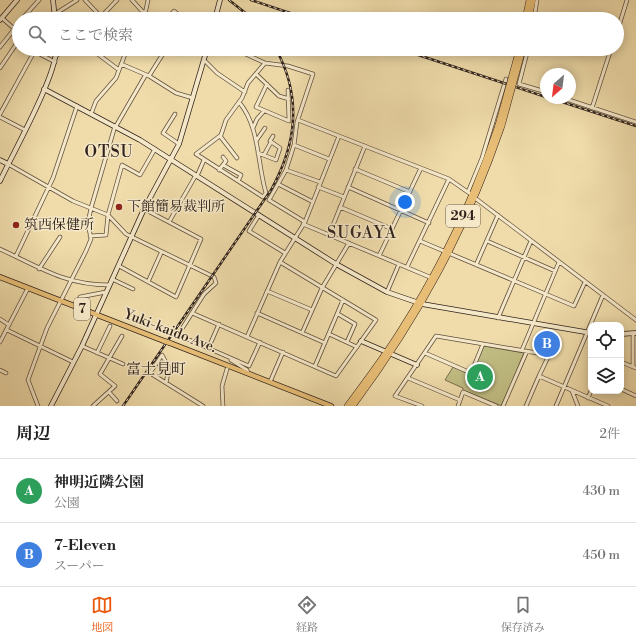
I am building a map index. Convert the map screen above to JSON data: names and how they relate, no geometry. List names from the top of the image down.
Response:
{
  "streets": {
    "highway": ["294"],
    "main road": ["7", "Yuki-kaido Ave."]
  },
  "districts": ["OTSU", "SUGAYA", "富士見町"],
  "places": ["下館簡易裁判所", "筑西保健所"],
  "north": "bottom left",
  "page": {
    "search": "ここで検索",
    "pins": ["B", "A"],
    "heading": ["周辺", "2件"],
    "list": [
      {
        "mark": "A",
        "name": "神明近隣公園",
        "note": "公園",
        "value": "430 m"
      },
      {
        "mark": "B",
        "name": "7-Eleven",
        "note": "スーパー",
        "value": "450 m"
      }
    ],
    "nav": ["地図", "経路", "保存済み"]
  }
}
